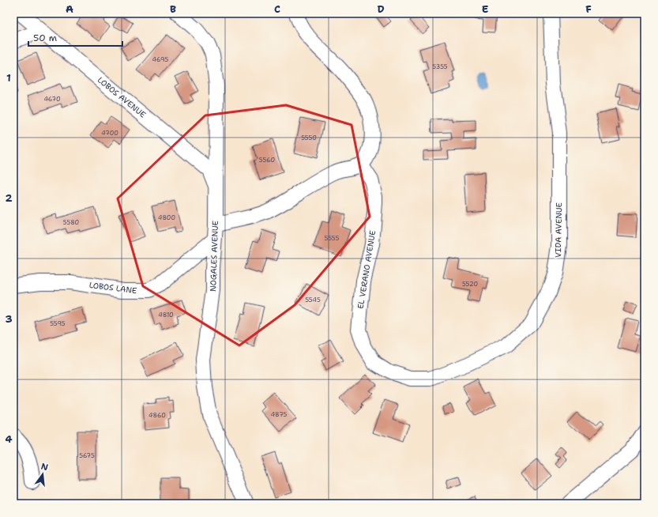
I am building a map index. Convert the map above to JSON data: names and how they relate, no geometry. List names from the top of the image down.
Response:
{
  "streets": {
    "street": [
      "LOBOS AVENUE",
      "VIDA AVENUE",
      "NOGALES AVENUE",
      "EL VERANO AVENUE",
      "LOBOS LANE"
    ]
  },
  "crossings": [
    ["LOBOS AVENUE", "NOGALES AVENUE"],
    ["VIDA AVENUE", "EL VERANO AVENUE"],
    ["NOGALES AVENUE", "LOBOS LANE"]
  ],
  "house_numbers": [
    "4695",
    "5355",
    "4670",
    "4700",
    "5550",
    "5560",
    "4800",
    "5580",
    "5555",
    "5520",
    "5545",
    "4810",
    "5595",
    "4875",
    "4860",
    "5675"
  ],
  "scale_bar": "50 m",
  "north": "top",
  "grid": {
    "columns": [
      "A",
      "B",
      "C",
      "D",
      "E",
      "F"
    ],
    "rows": [
      "1",
      "2",
      "3",
      "4"
    ]
  }
}
